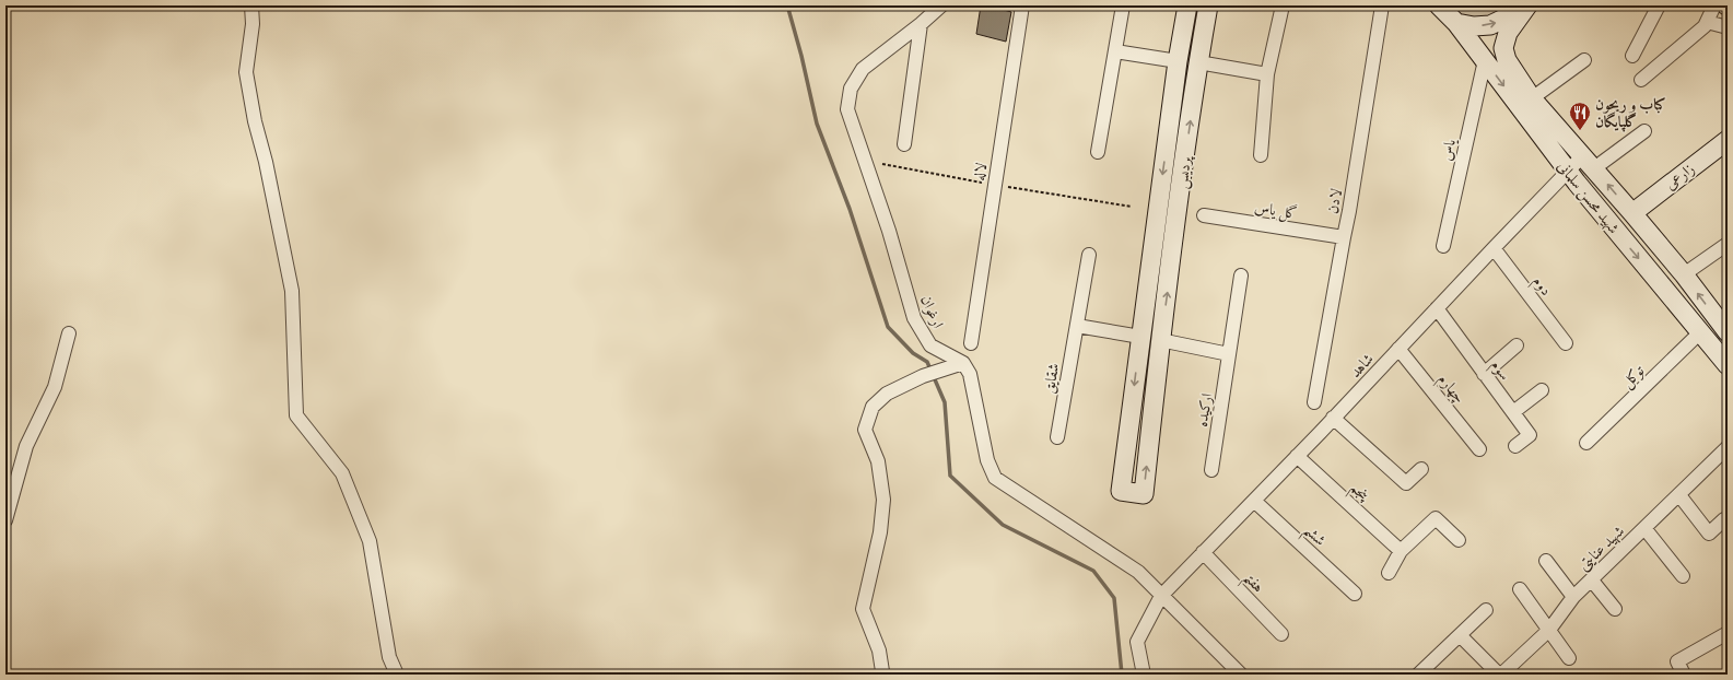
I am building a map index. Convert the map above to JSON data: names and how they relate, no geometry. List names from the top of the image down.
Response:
{
  "streets": {
    "street": [
      "یاس",
      "لاله",
      "پردیس",
      "زارعی",
      "شهید محسن سلمانی",
      "لادن",
      "گل یاس",
      "دوم",
      "ارغوان",
      "شاهد",
      "سوم",
      "توکل",
      "شقایق",
      "چهارم",
      "ارکیده",
      "پنجم",
      "ششم",
      "شهید عنایتی",
      "هفتم"
    ]
  },
  "crossings": [
    ["یاس", "شهید محسن سلمانی"],
    ["زارعی", "شهید محسن سلمانی"],
    ["شهید محسن سلمانی", "شاهد"],
    ["شهید محسن سلمانی", "توکل"],
    ["لادن", "گل یاس"],
    ["دوم", "شاهد"],
    ["شاهد", "سوم"],
    ["شاهد", "چهارم"],
    ["شاهد", "پنجم"],
    ["شاهد", "ششم"],
    ["شاهد", "هفتم"]
  ],
  "places": {
    "restaurant": ["کباب و ریحون گلپایگان"]
  }
}
